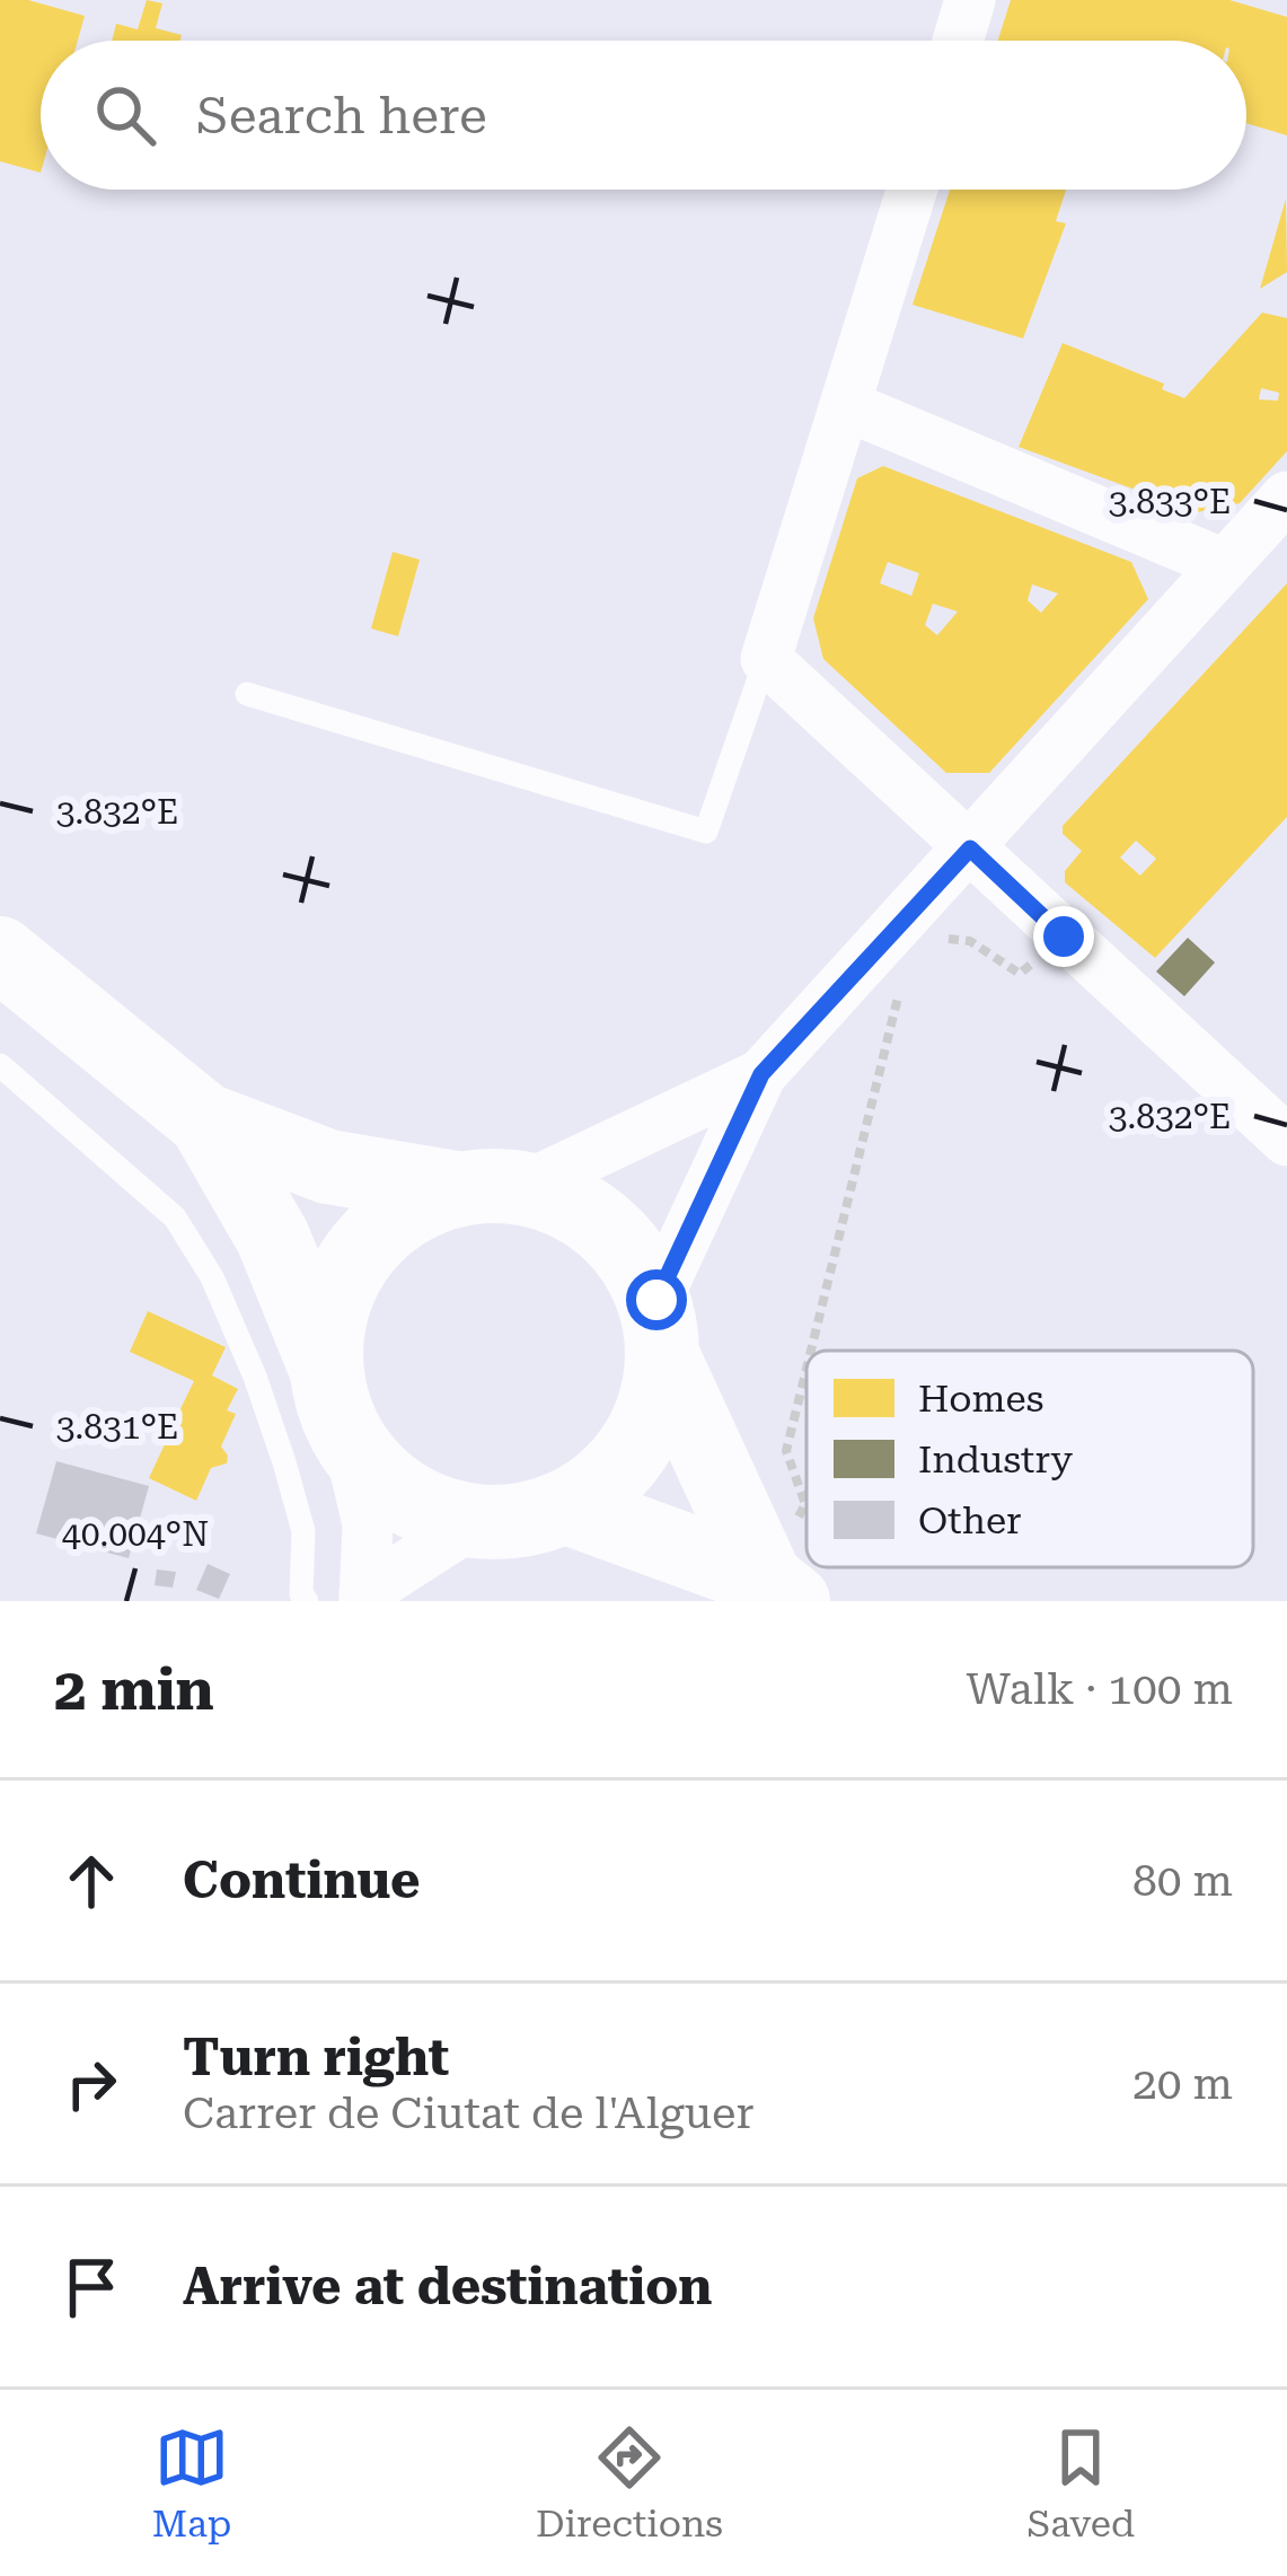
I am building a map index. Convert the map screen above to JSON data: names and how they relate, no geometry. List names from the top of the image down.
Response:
{
  "legend": ["Homes", "Industry", "Other"],
  "page": {
    "search": "Search here",
    "heading": ["2 min", "Walk · 100 m"],
    "list": [
      ["Continue", "80 m"],
      ["Turn right", "Carrer de Ciutat de l'Alguer", "20 m"],
      "Arrive at destination"
    ],
    "nav": ["Map", "Directions", "Saved"]
  },
  "coordinates": [
    "3.833°E",
    "3.832°E",
    "3.831°E",
    "40.004°N"
  ]
}
